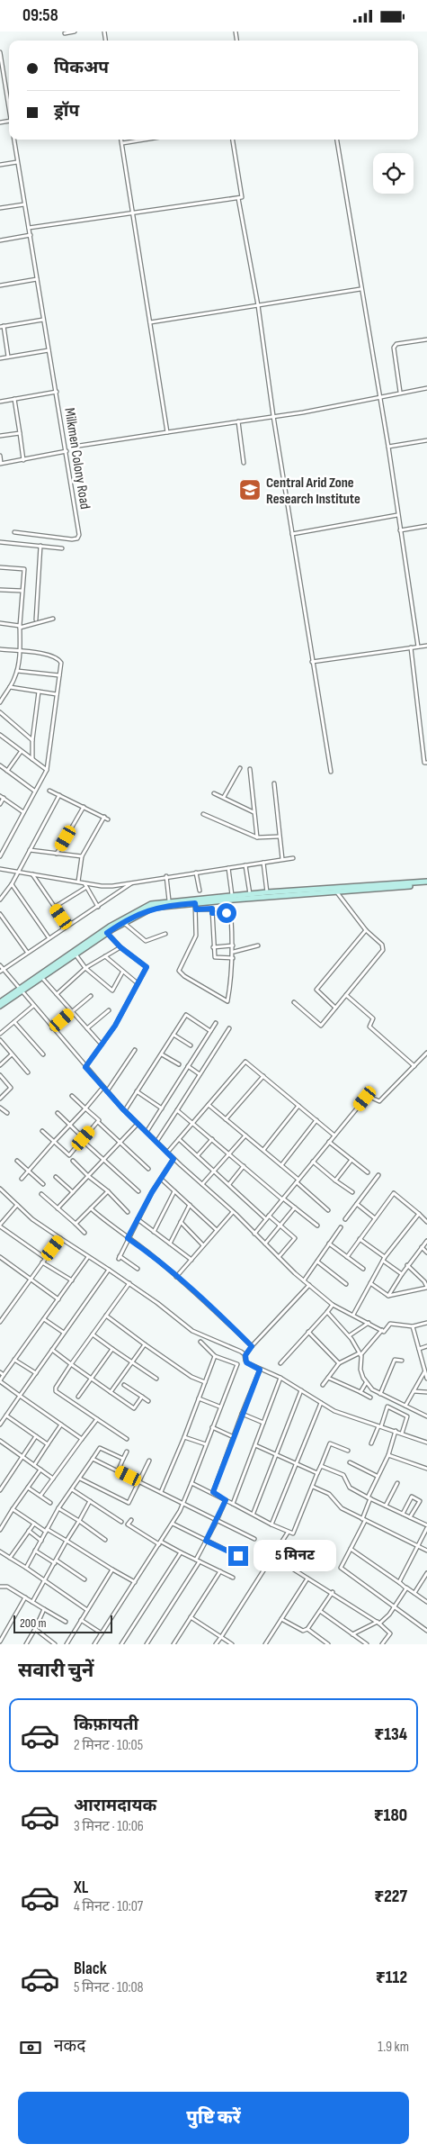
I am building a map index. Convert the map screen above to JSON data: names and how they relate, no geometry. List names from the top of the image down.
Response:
{
  "streets": {
    "street": ["Milkmen Colony Road"]
  },
  "places": {
    "school or university": ["Central Arid Zone Research Institute"]
  },
  "scale_bar": "200 m",
  "page": {
    "status": "09:58",
    "banner": ["पिकअप", "ड्रॉप"],
    "bubble": "5 मिनट",
    "scale": "200 m",
    "heading": "सवारी चुनें",
    "list": [
      {
        "name": "किफ़ायती",
        "note": "2 मिनट · 10:05",
        "value": "₹134"
      },
      {
        "name": "आरामदायक",
        "note": "3 मिनट · 10:06",
        "value": "₹180"
      },
      {
        "name": "XL",
        "note": "4 मिनट · 10:07",
        "value": "₹227"
      },
      {
        "name": "Black",
        "note": "5 मिनट · 10:08",
        "value": "₹112"
      }
    ],
    "pay": ["नकद", "1.9 km"],
    "buttons": "पुष्टि करें"
  }
}
